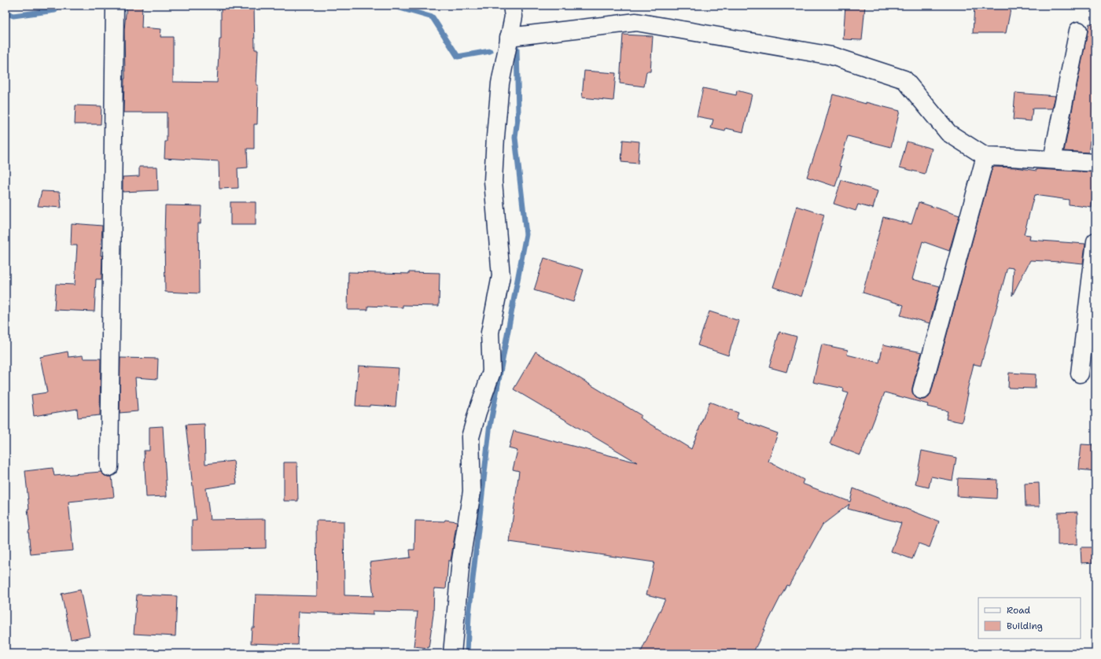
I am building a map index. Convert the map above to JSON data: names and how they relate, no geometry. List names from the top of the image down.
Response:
{
  "legend": ["Road", "Building"]
}
